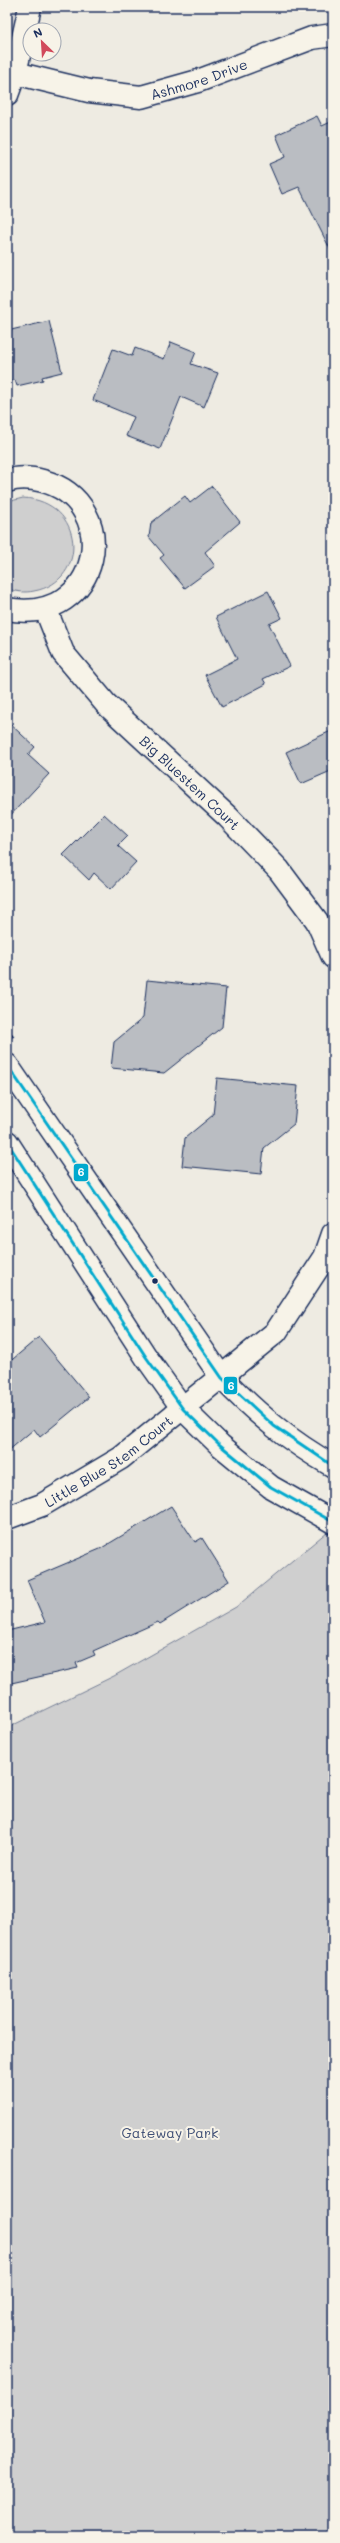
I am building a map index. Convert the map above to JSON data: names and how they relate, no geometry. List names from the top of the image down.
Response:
{
  "streets": {
    "street": ["Ashmore Drive", "Big Bluestem Court", "Little Blue Stem Court"]
  },
  "parks": ["Gateway Park"],
  "lines": ["transit line 6"],
  "north": "top left"
}
